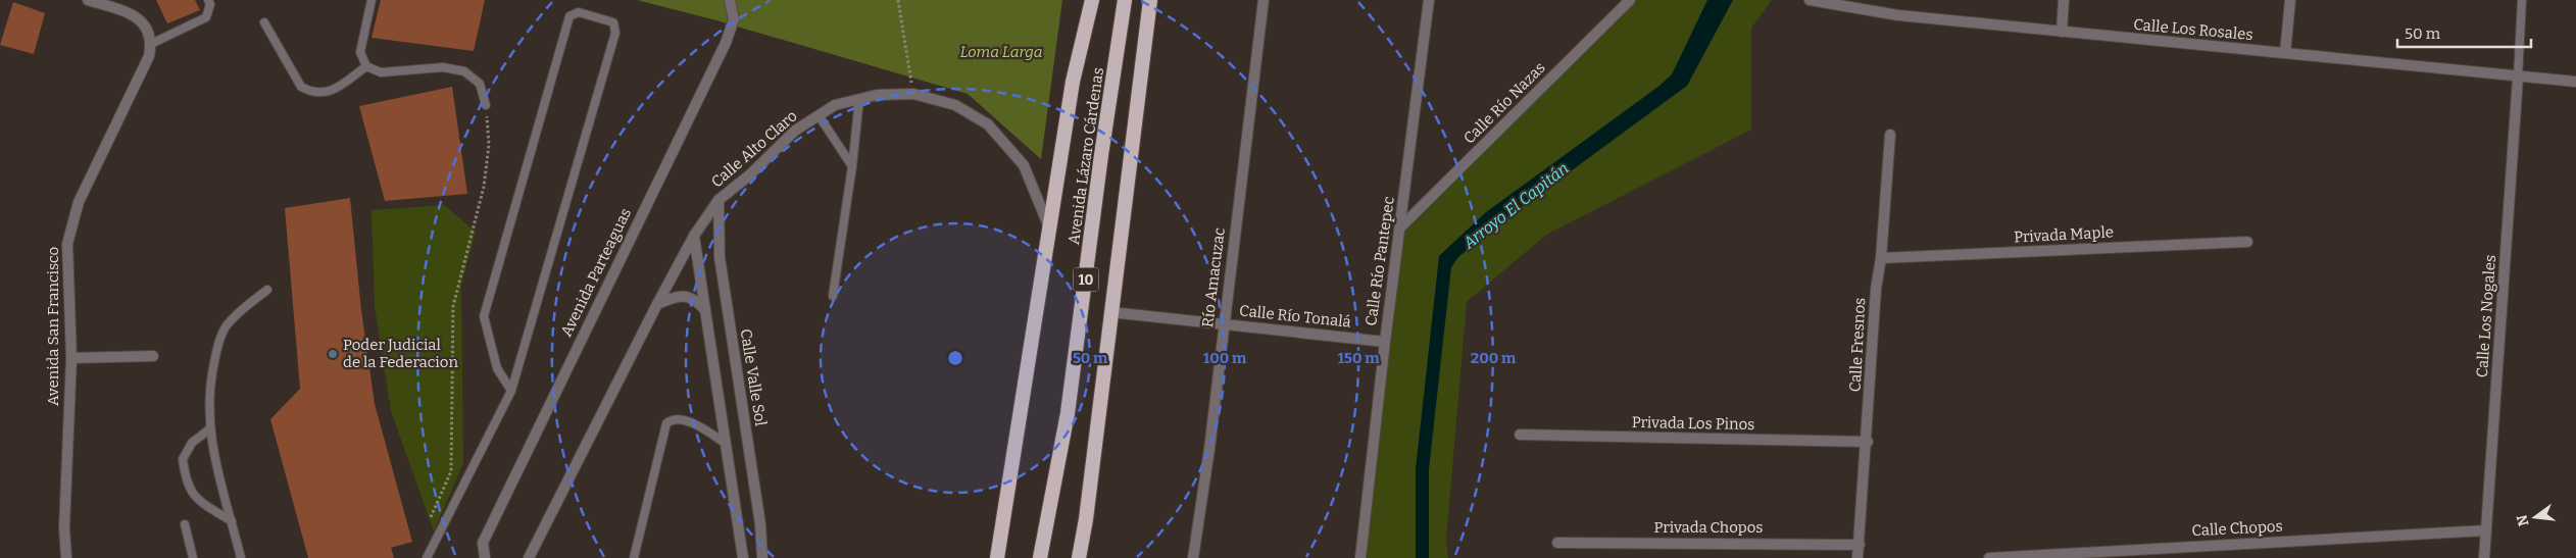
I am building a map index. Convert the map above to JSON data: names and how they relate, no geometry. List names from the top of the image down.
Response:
{
  "streets": {
    "highway": ["Avenida Lázaro Cárdenas", "10"],
    "street": [
      "Calle Los Rosales",
      "Calle Río Nazas",
      "Calle Alto Claro",
      "Privada Maple",
      "Calle Río Pantepec",
      "Avenida Parteaguas",
      "Río Amacuzac",
      "Calle Río Tonalá",
      "Calle Los Nogales",
      "Avenida San Francisco",
      "Calle Fresnos",
      "Calle Valle Sol",
      "Privada Los Pinos",
      "Privada Chopos",
      "Calle Chopos"
    ]
  },
  "crossings": [
    ["Calle Los Rosales", "Calle Los Nogales"],
    ["Calle Río Nazas", "Calle Río Pantepec"],
    ["Calle Alto Claro", "Calle Valle Sol"],
    ["Privada Maple", "Calle Fresnos"],
    ["Calle Río Pantepec", "Calle Río Tonalá"],
    ["Río Amacuzac", "Calle Río Tonalá"],
    ["10", "Calle Río Tonalá"],
    ["Calle Los Nogales", "Calle Chopos"],
    ["Calle Fresnos", "Privada Los Pinos"],
    ["Calle Fresnos", "Privada Chopos"]
  ],
  "water": ["Arroyo El Capitán"],
  "parks": ["Loma Larga"],
  "places": ["Poder Judicial de la Federacion"],
  "scale_bar": "50 m",
  "north": "left",
  "rings": [
    "50 m",
    "100 m",
    "150 m",
    "200 m"
  ]
}
